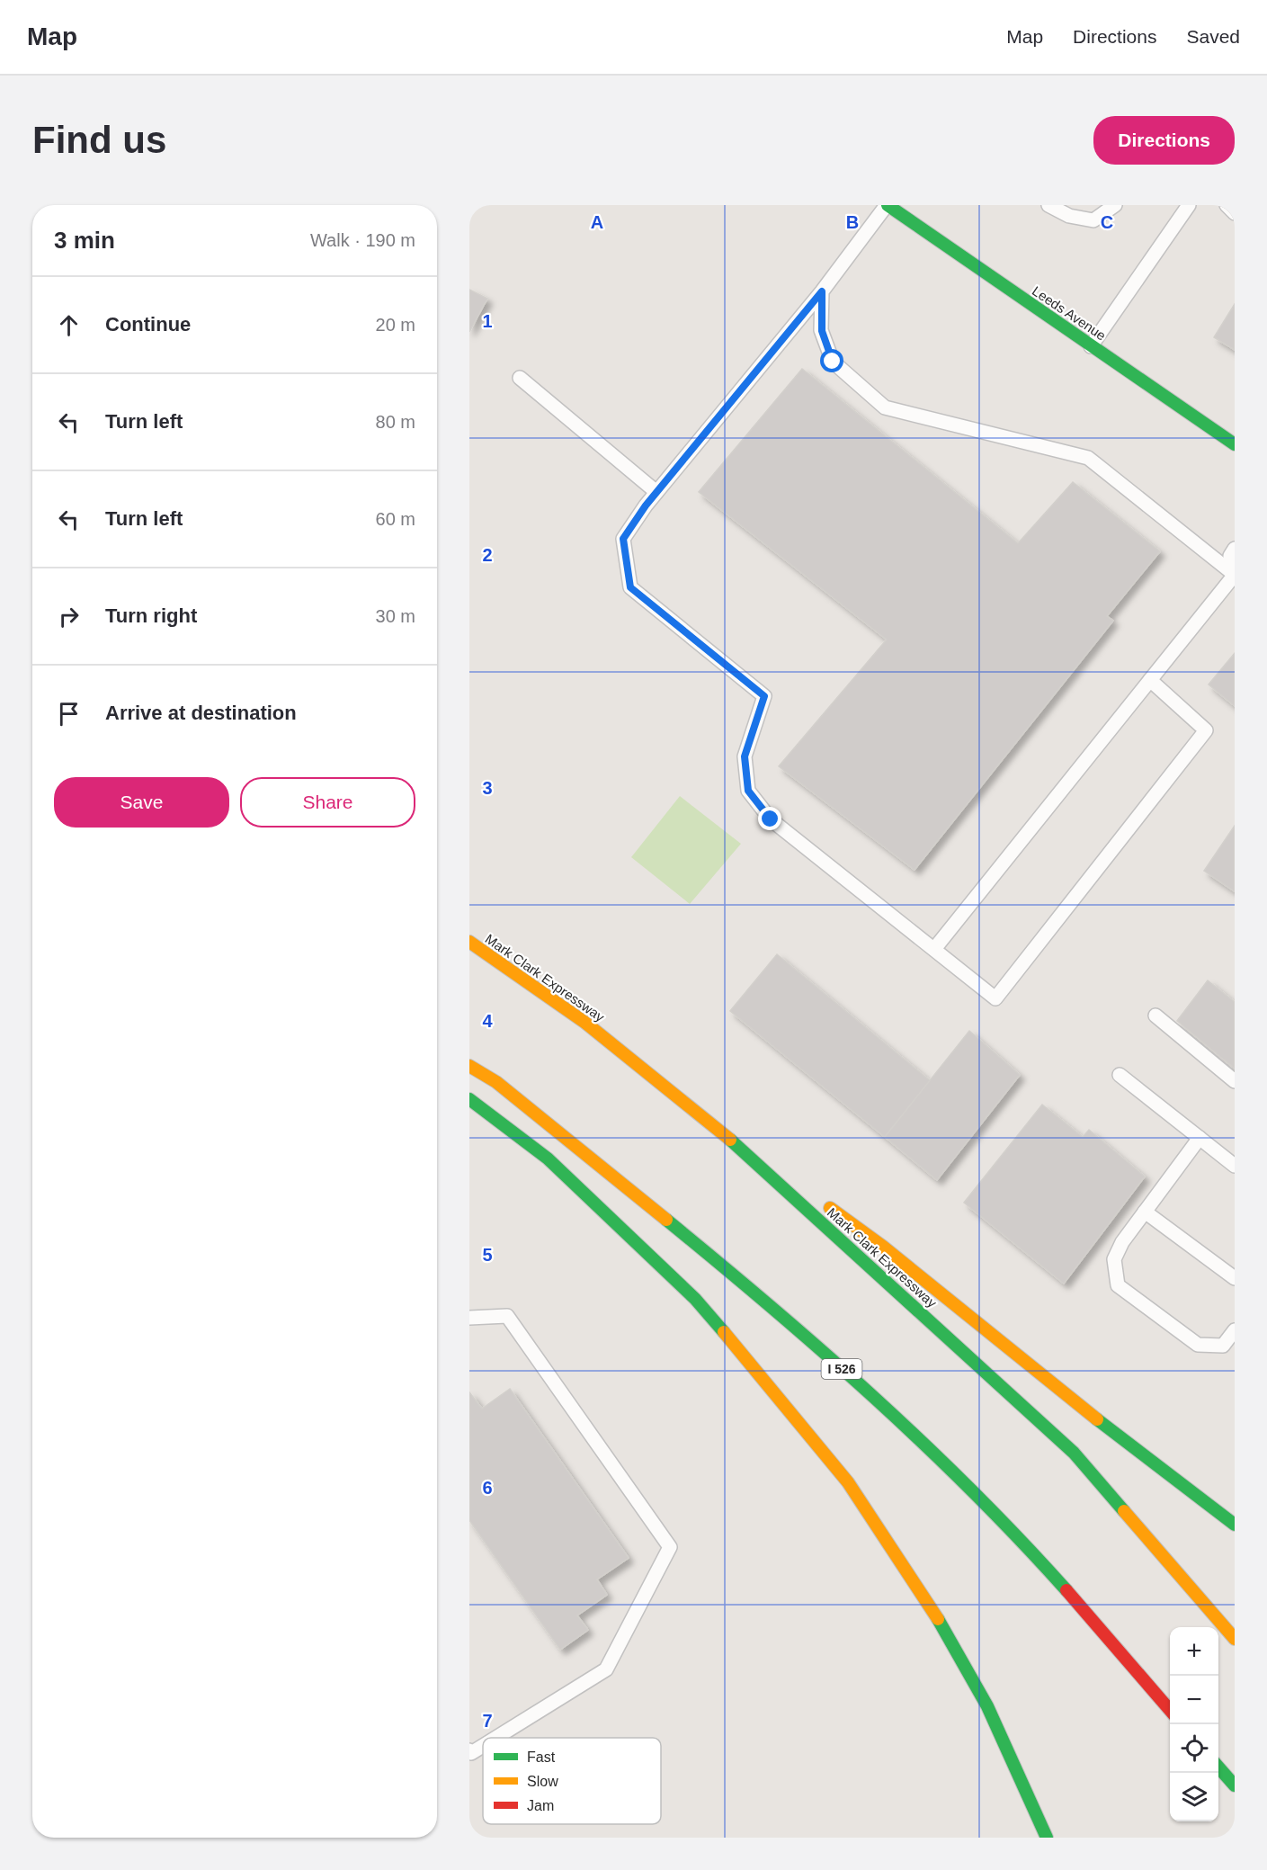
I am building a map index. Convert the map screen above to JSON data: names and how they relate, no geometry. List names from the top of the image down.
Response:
{
  "streets": {
    "main road": ["Leeds Avenue", "Mark Clark Expressway", "I 526"]
  },
  "legend": ["Fast", "Slow", "Jam"],
  "page": {
    "header": "Map",
    "nav": ["Map", "Directions", "Saved"],
    "buttons": [
      "Directions",
      ["Save", "Share"]
    ],
    "title": "Find us",
    "heading": ["3 min", "Walk · 190 m"],
    "list": [
      ["Continue", "20 m"],
      ["Turn left", "80 m"],
      ["Turn left", "60 m"],
      ["Turn right", "30 m"],
      "Arrive at destination"
    ],
    "map_buttons": ["+", "−"]
  },
  "grid": {
    "columns": ["A", "B", "C"],
    "rows": [
      "1",
      "2",
      "3",
      "4",
      "5",
      "6",
      "7"
    ]
  }
}
